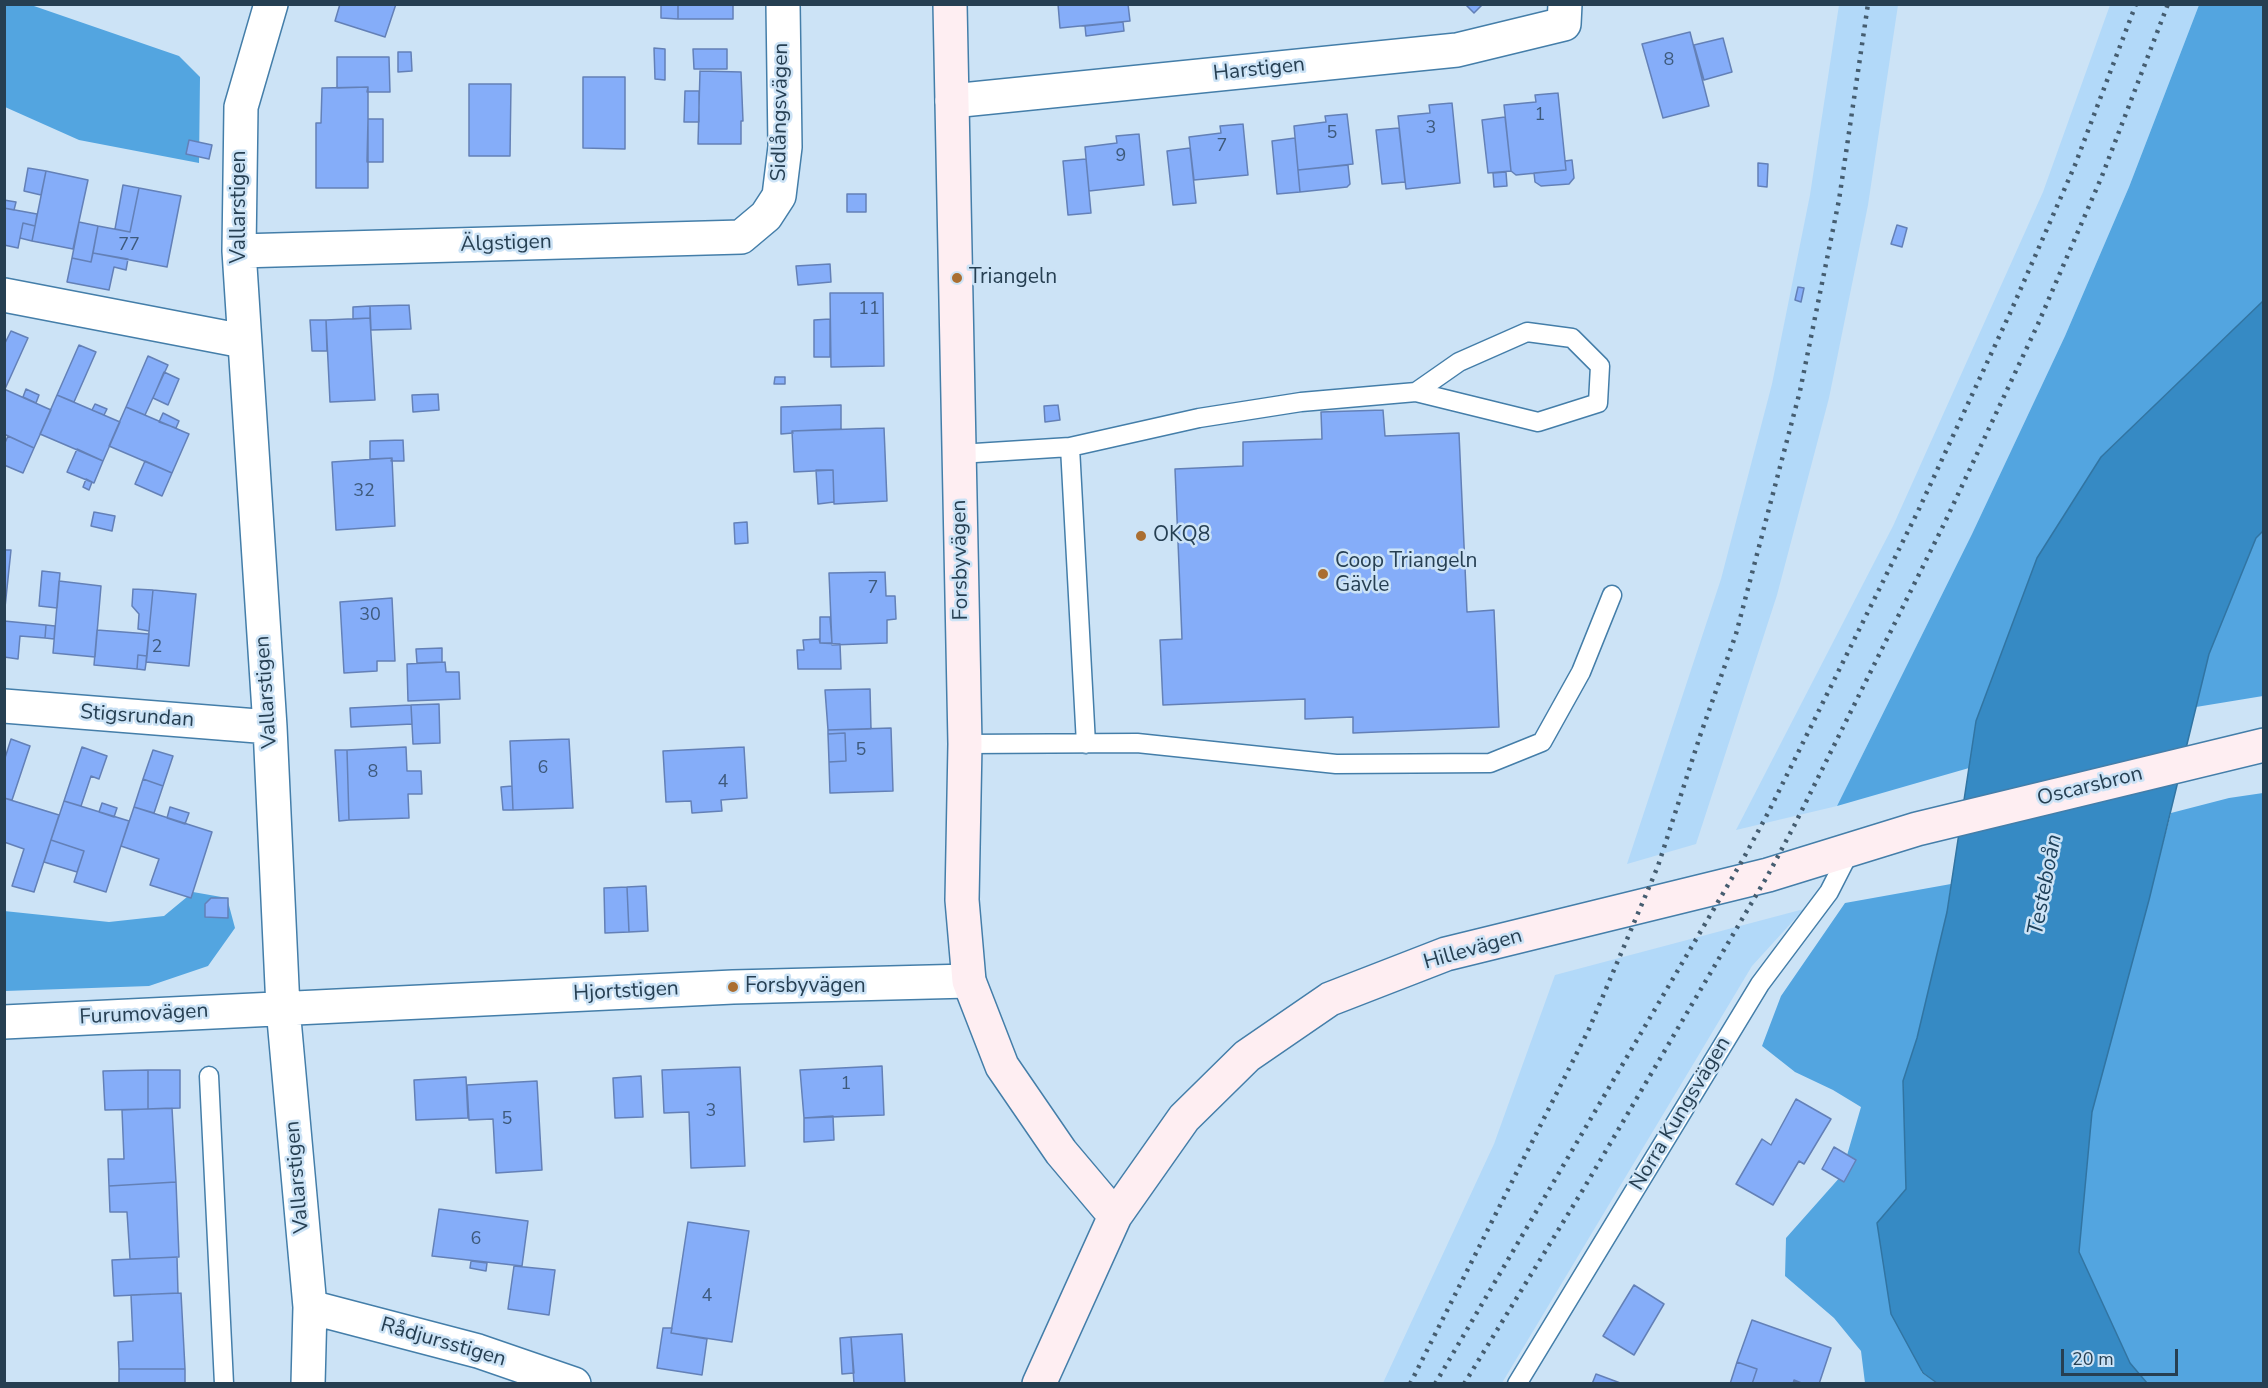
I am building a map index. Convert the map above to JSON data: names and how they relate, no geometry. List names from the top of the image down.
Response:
{
  "streets": {
    "street": [
      "Harstigen",
      "Sidlångsvägen",
      "Vallarstigen",
      "Älgstigen",
      "Forsbyvägen",
      "Stigsrundan",
      "Oscarsbron",
      "Hillevägen",
      "Hjortstigen",
      "Furumovägen",
      "Rådjursstigen"
    ],
    "lane": ["Norra Kungsvägen"]
  },
  "crossings": [
    ["Harstigen", "Forsbyvägen"],
    ["Sidlångsvägen", "Älgstigen"],
    ["Vallarstigen", "Älgstigen"],
    ["Vallarstigen", "Stigsrundan"],
    ["Vallarstigen", "Hjortstigen"],
    ["Vallarstigen", "Furumovägen"],
    ["Vallarstigen", "Rådjursstigen"],
    ["Forsbyvägen", "Hillevägen"],
    ["Forsbyvägen", "Hjortstigen"],
    ["Oscarsbron", "Hillevägen"],
    ["Hillevägen", "Norra Kungsvägen"],
    ["Hjortstigen", "Furumovägen"]
  ],
  "water": ["Testeboån"],
  "places": [
    "Triangeln",
    "OKQ8",
    "Coop Triangeln Gävle",
    "Forsbyvägen"
  ],
  "house_numbers": [
    "8",
    "1",
    "3",
    "5",
    "7",
    "9",
    "77",
    "11",
    "32",
    "7",
    "30",
    "2",
    "5",
    "6",
    "8",
    "4",
    "1",
    "3",
    "5",
    "6",
    "4"
  ],
  "scale_bar": "20 m"
}
